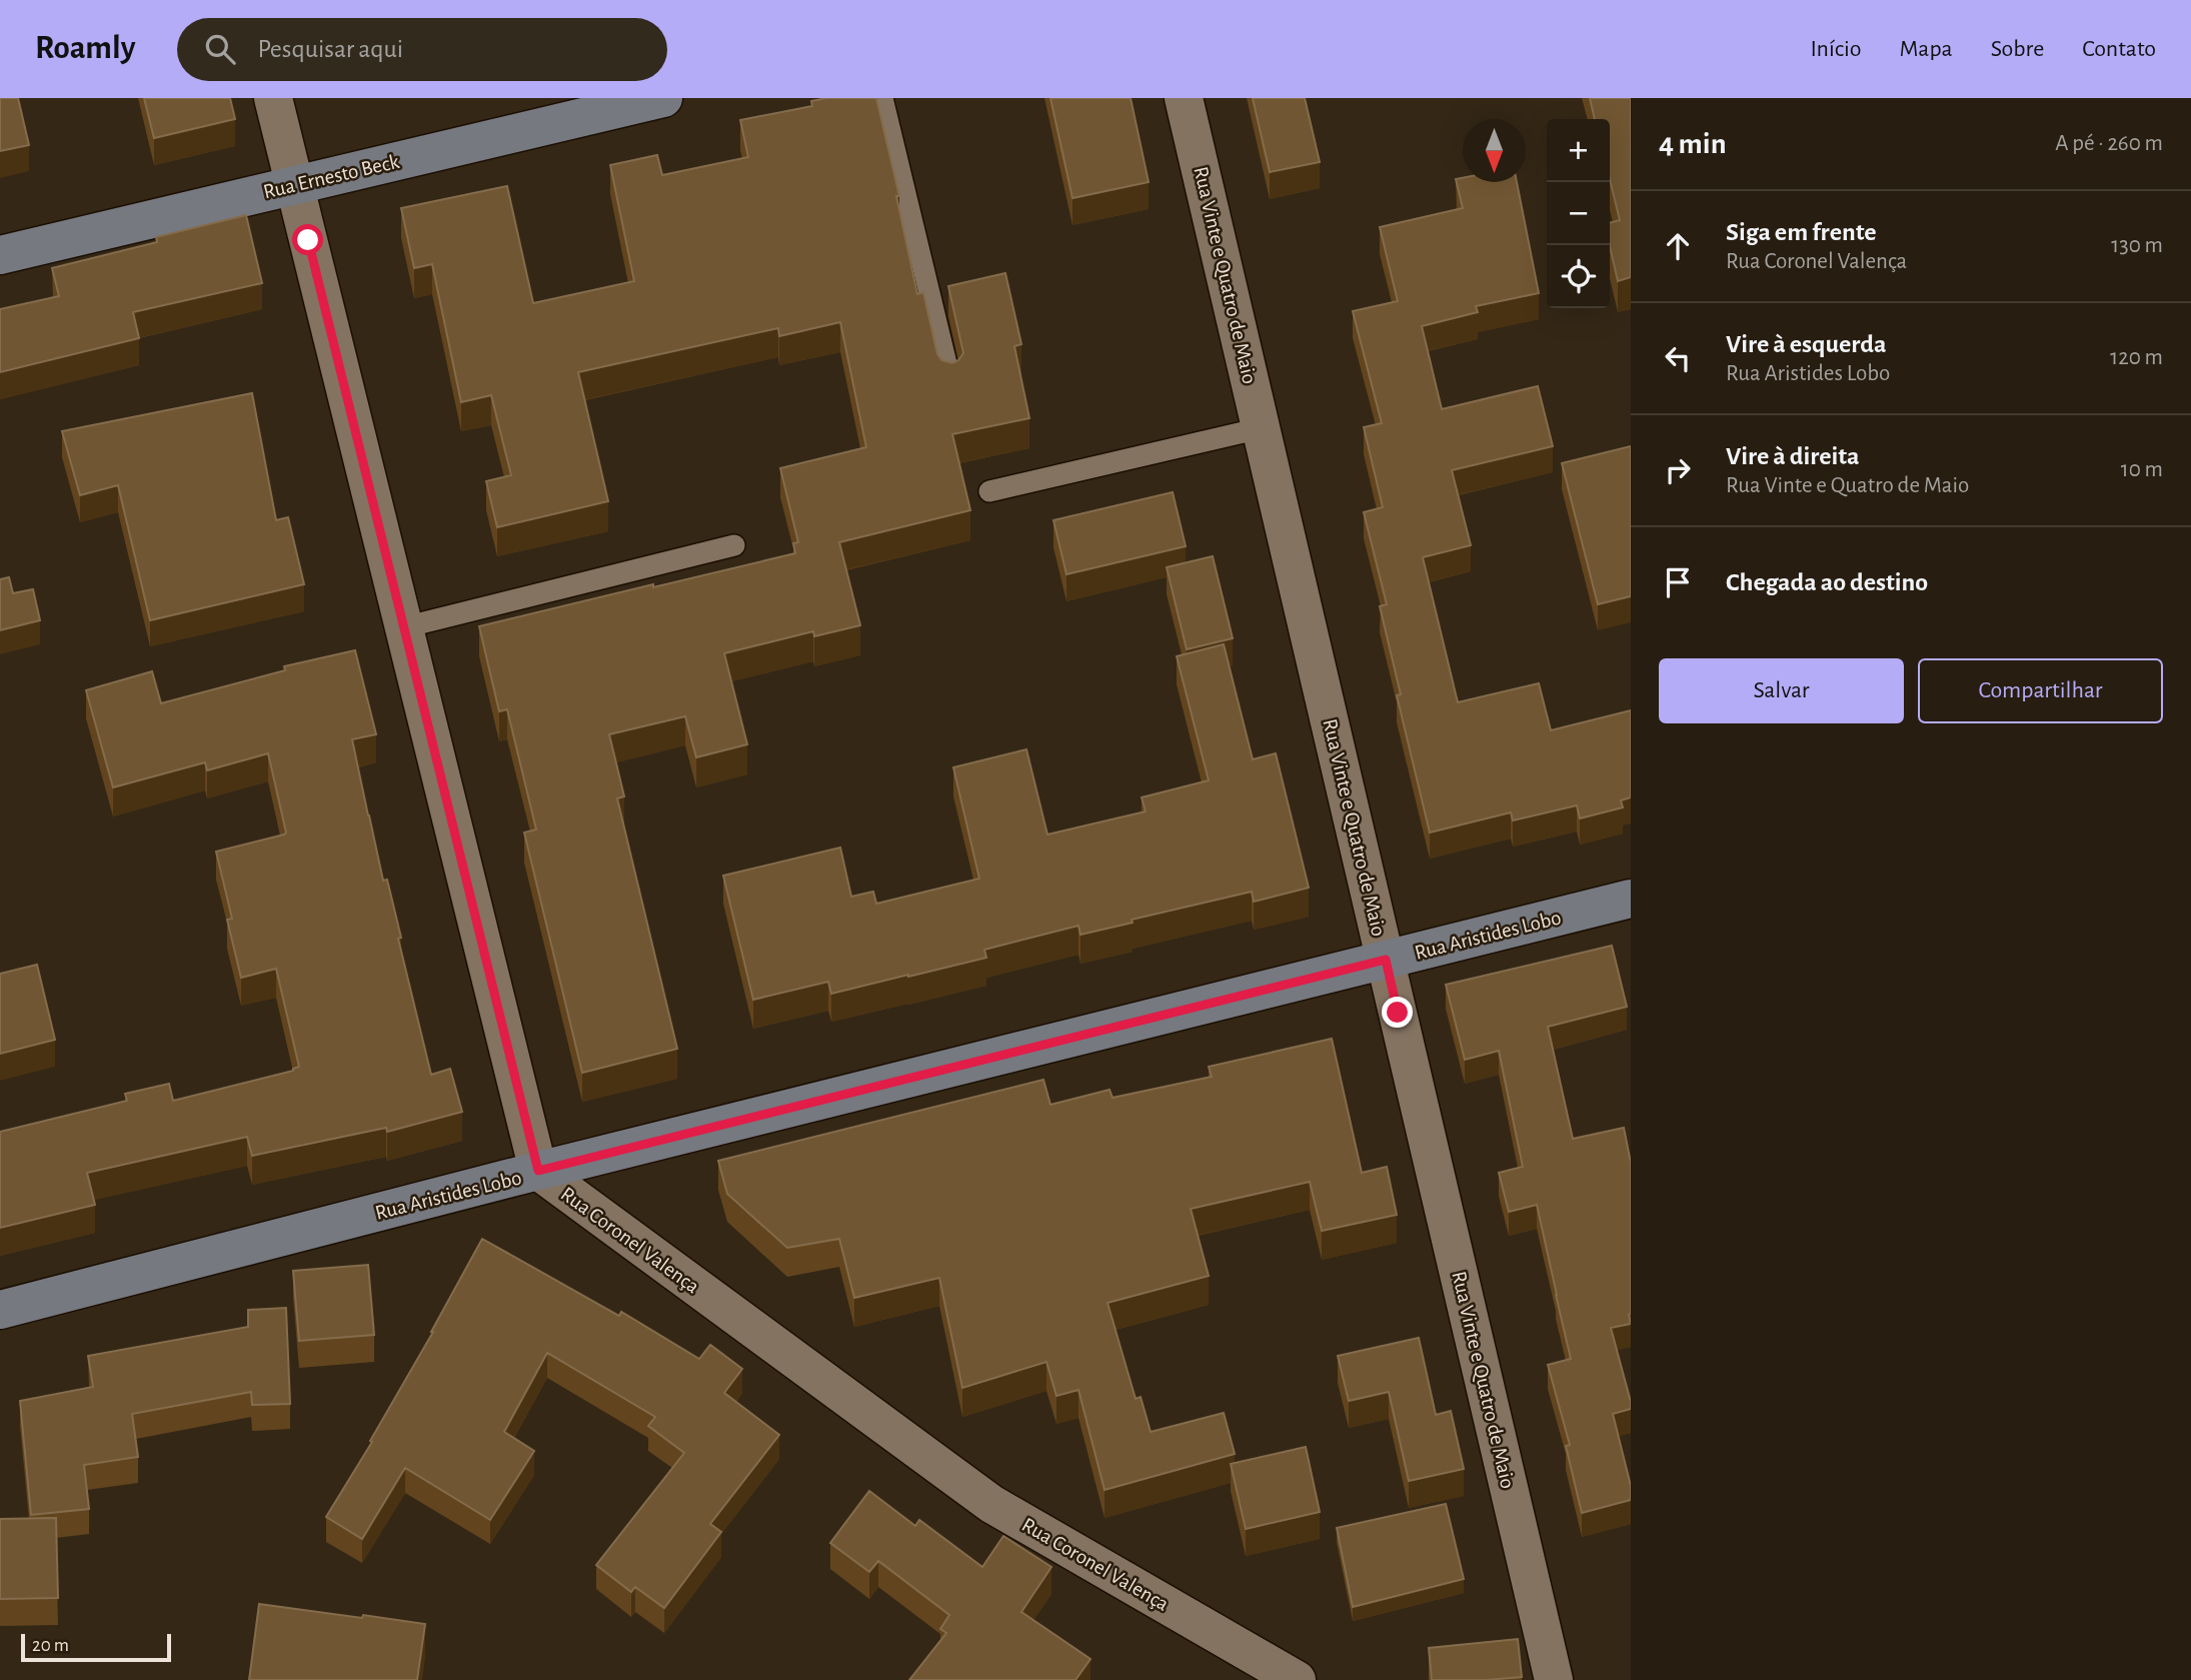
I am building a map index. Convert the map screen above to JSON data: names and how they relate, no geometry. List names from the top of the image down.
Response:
{
  "streets": {
    "street": [
      "Rua Ernesto Beck",
      "Rua Vinte e Quatro de Maio",
      "Rua Aristides Lobo",
      "Rua Coronel Valença"
    ]
  },
  "crossings": [
    ["Rua Vinte e Quatro de Maio", "Rua Aristides Lobo"],
    ["Rua Aristides Lobo", "Rua Coronel Valença"]
  ],
  "scale_bar": "20 m",
  "north": "bottom",
  "page": {
    "header": "Roamly",
    "search": "Pesquisar aqui",
    "nav": [
      "Início",
      "Mapa",
      "Sobre",
      "Contato"
    ],
    "heading": ["4 min", "A pé · 260 m"],
    "map_buttons": ["+", "−"],
    "list": [
      ["Siga em frente", "Rua Coronel Valença", "130 m"],
      ["Vire à esquerda", "Rua Aristides Lobo", "120 m"],
      ["Vire à direita", "Rua Vinte e Quatro de Maio", "10 m"],
      "Chegada ao destino"
    ],
    "buttons": ["Salvar", "Compartilhar"],
    "scale": "20 m"
  }
}
